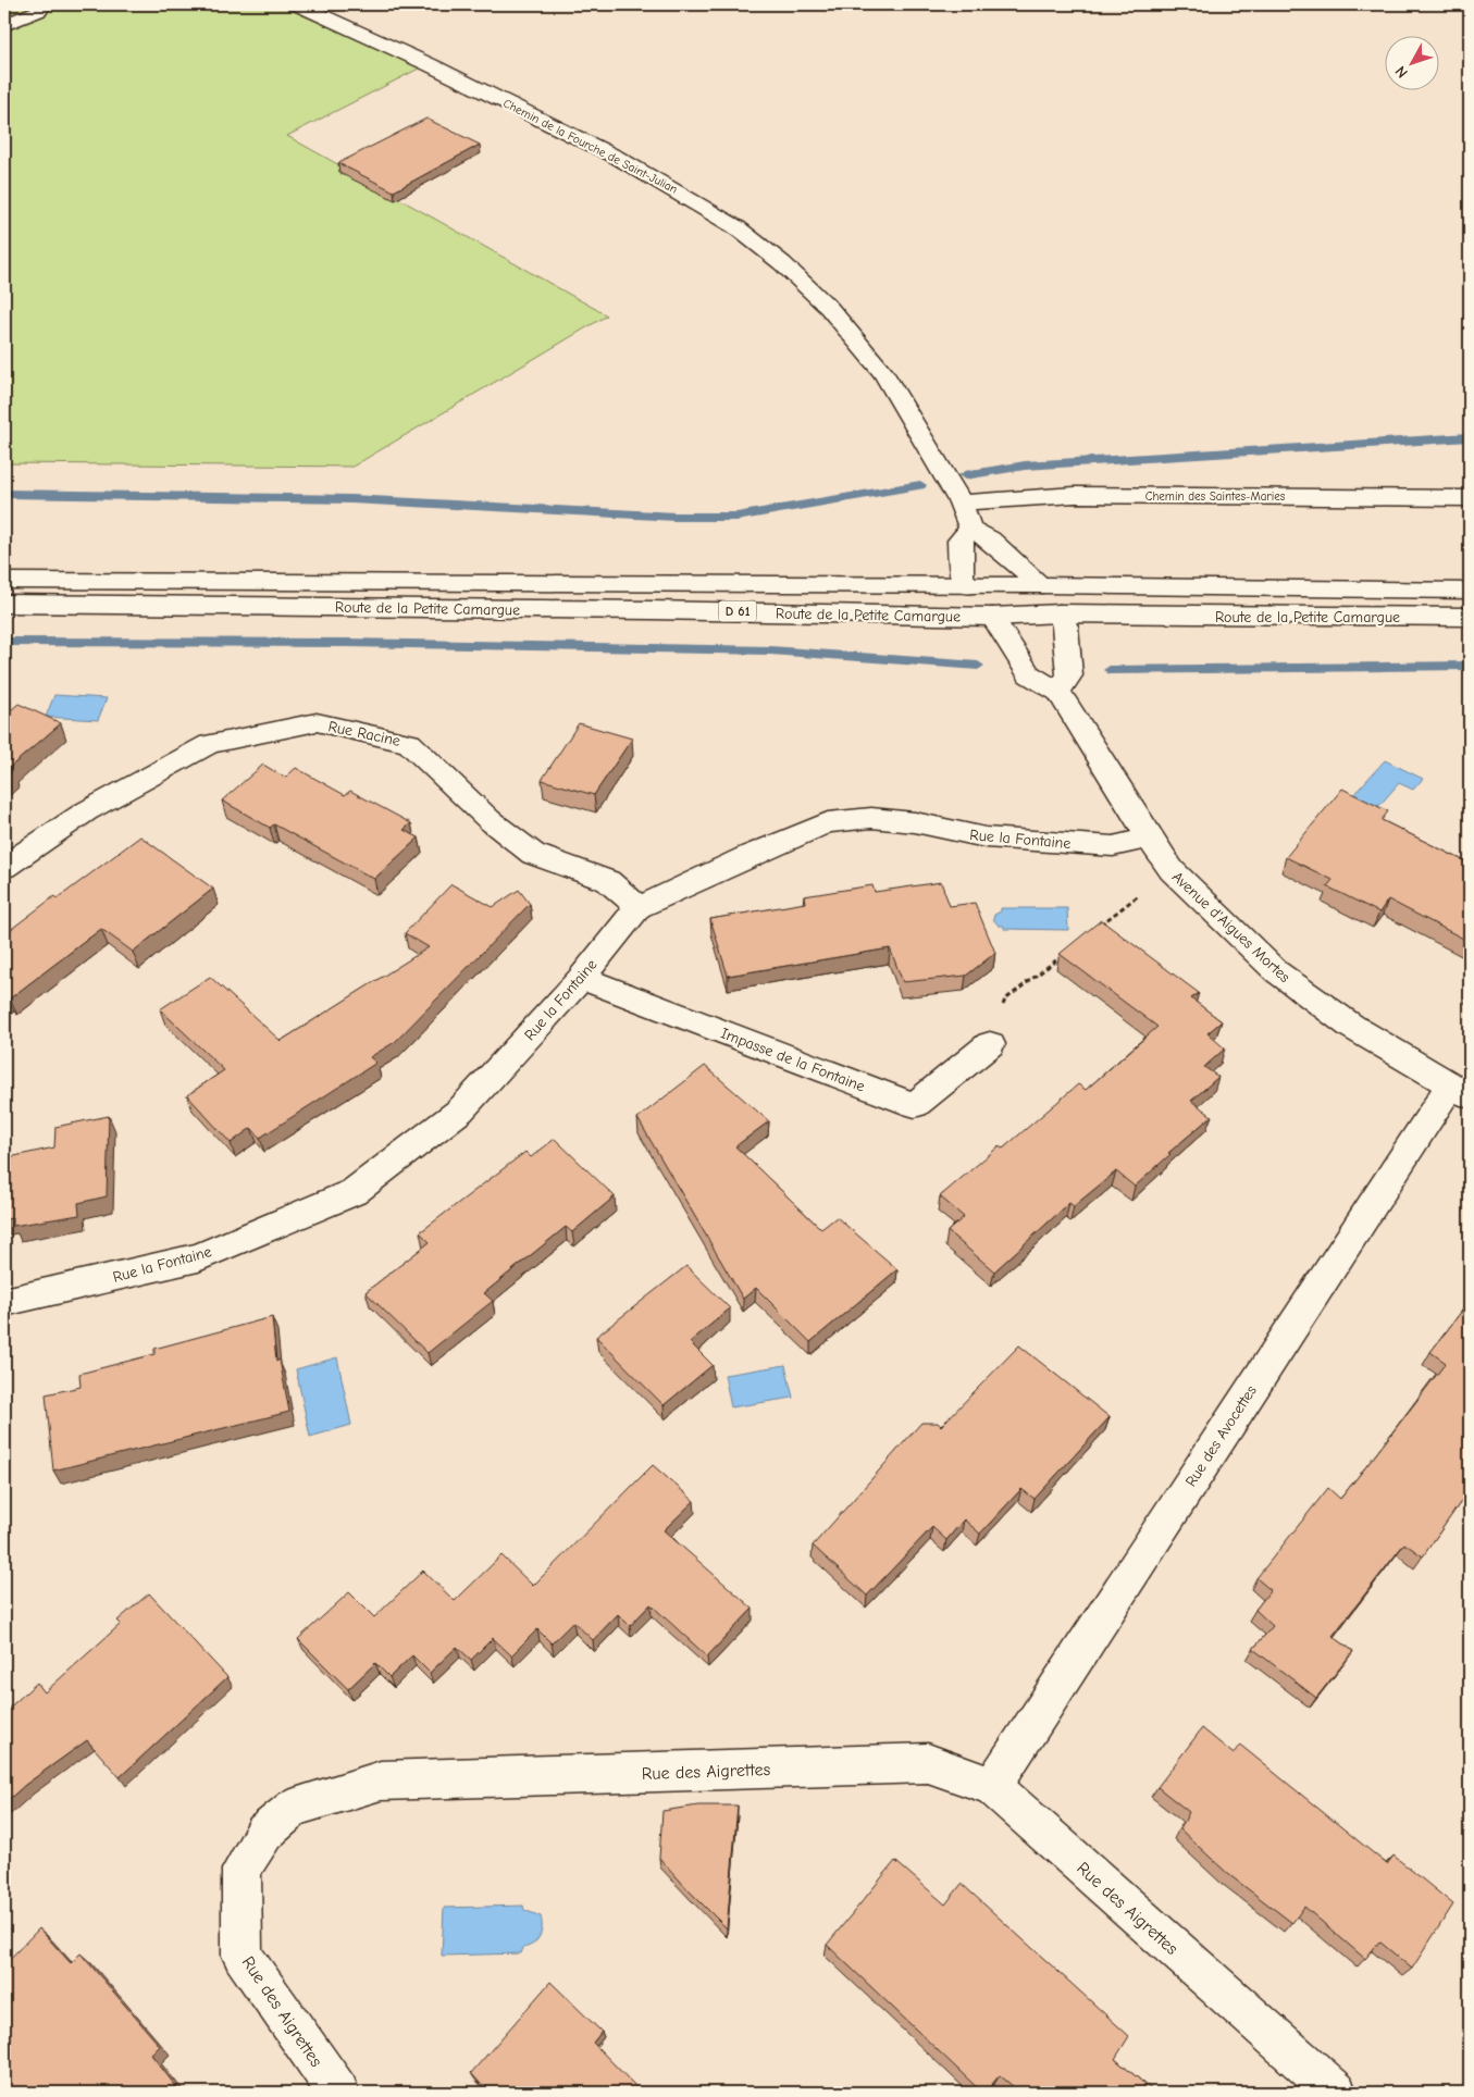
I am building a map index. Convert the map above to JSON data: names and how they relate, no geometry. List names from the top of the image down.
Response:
{
  "streets": {
    "street": [
      "Chemin de la Fourche de Saint-Julian",
      "Chemin des Saintes-Maries",
      "Route de la Petite Camargue",
      "D 61",
      "Rue Racine",
      "Rue la Fontaine",
      "Avenue d'Aigues Mortes",
      "Impasse de la Fontaine",
      "Rue des Avocettes",
      "Rue des Aigrettes"
    ]
  },
  "crossings": [
    ["Chemin de la Fourche de Saint-Julian", "Chemin des Saintes-Maries"],
    ["Route de la Petite Camargue", "Avenue d'Aigues Mortes"],
    ["Rue Racine", "Rue la Fontaine"],
    ["Rue la Fontaine", "Avenue d'Aigues Mortes"],
    ["Rue la Fontaine", "Impasse de la Fontaine"],
    ["Avenue d'Aigues Mortes", "Rue des Avocettes"],
    ["Rue des Avocettes", "Rue des Aigrettes"]
  ],
  "north": "bottom left"
}
